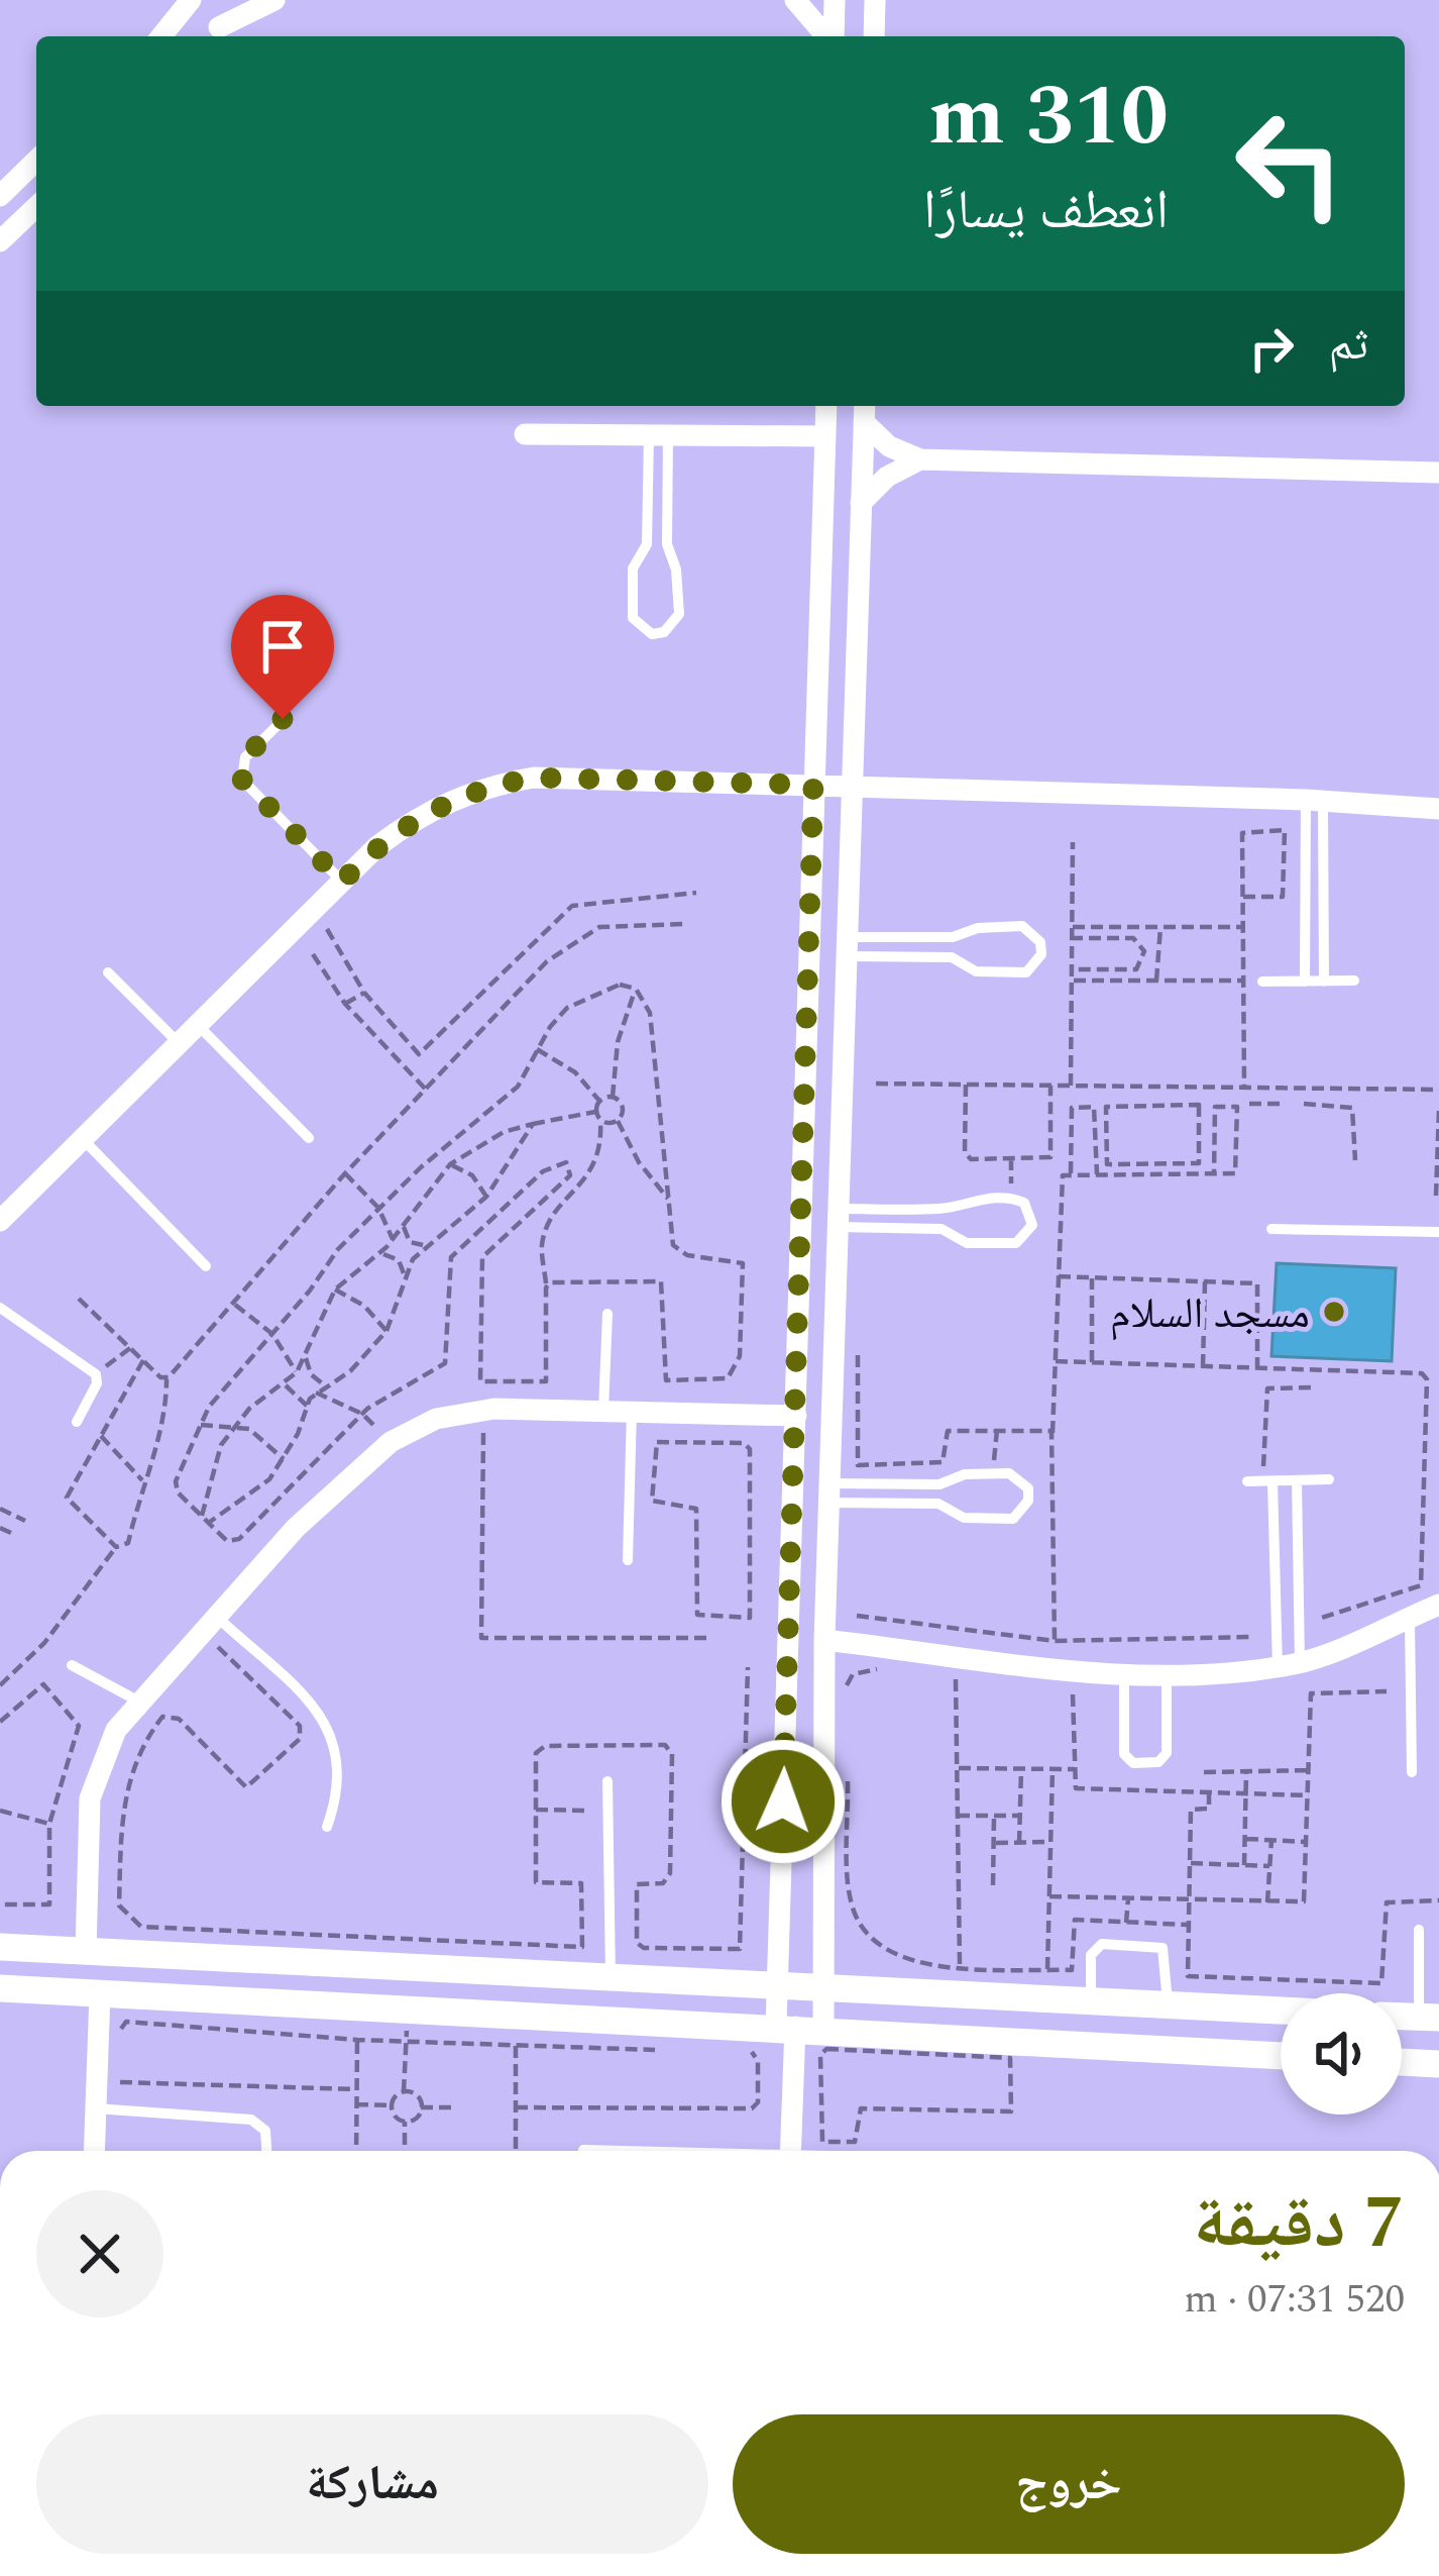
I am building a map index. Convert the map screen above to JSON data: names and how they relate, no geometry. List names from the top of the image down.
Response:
{
  "places": ["مسجد السلام"],
  "page": {
    "turn": ["310 m", "انعطف يسارًا"],
    "then": "ثم",
    "heading": ["7 دقيقة", "520 m · 07:31"],
    "buttons": ["خروج", "مشاركة"]
  }
}
